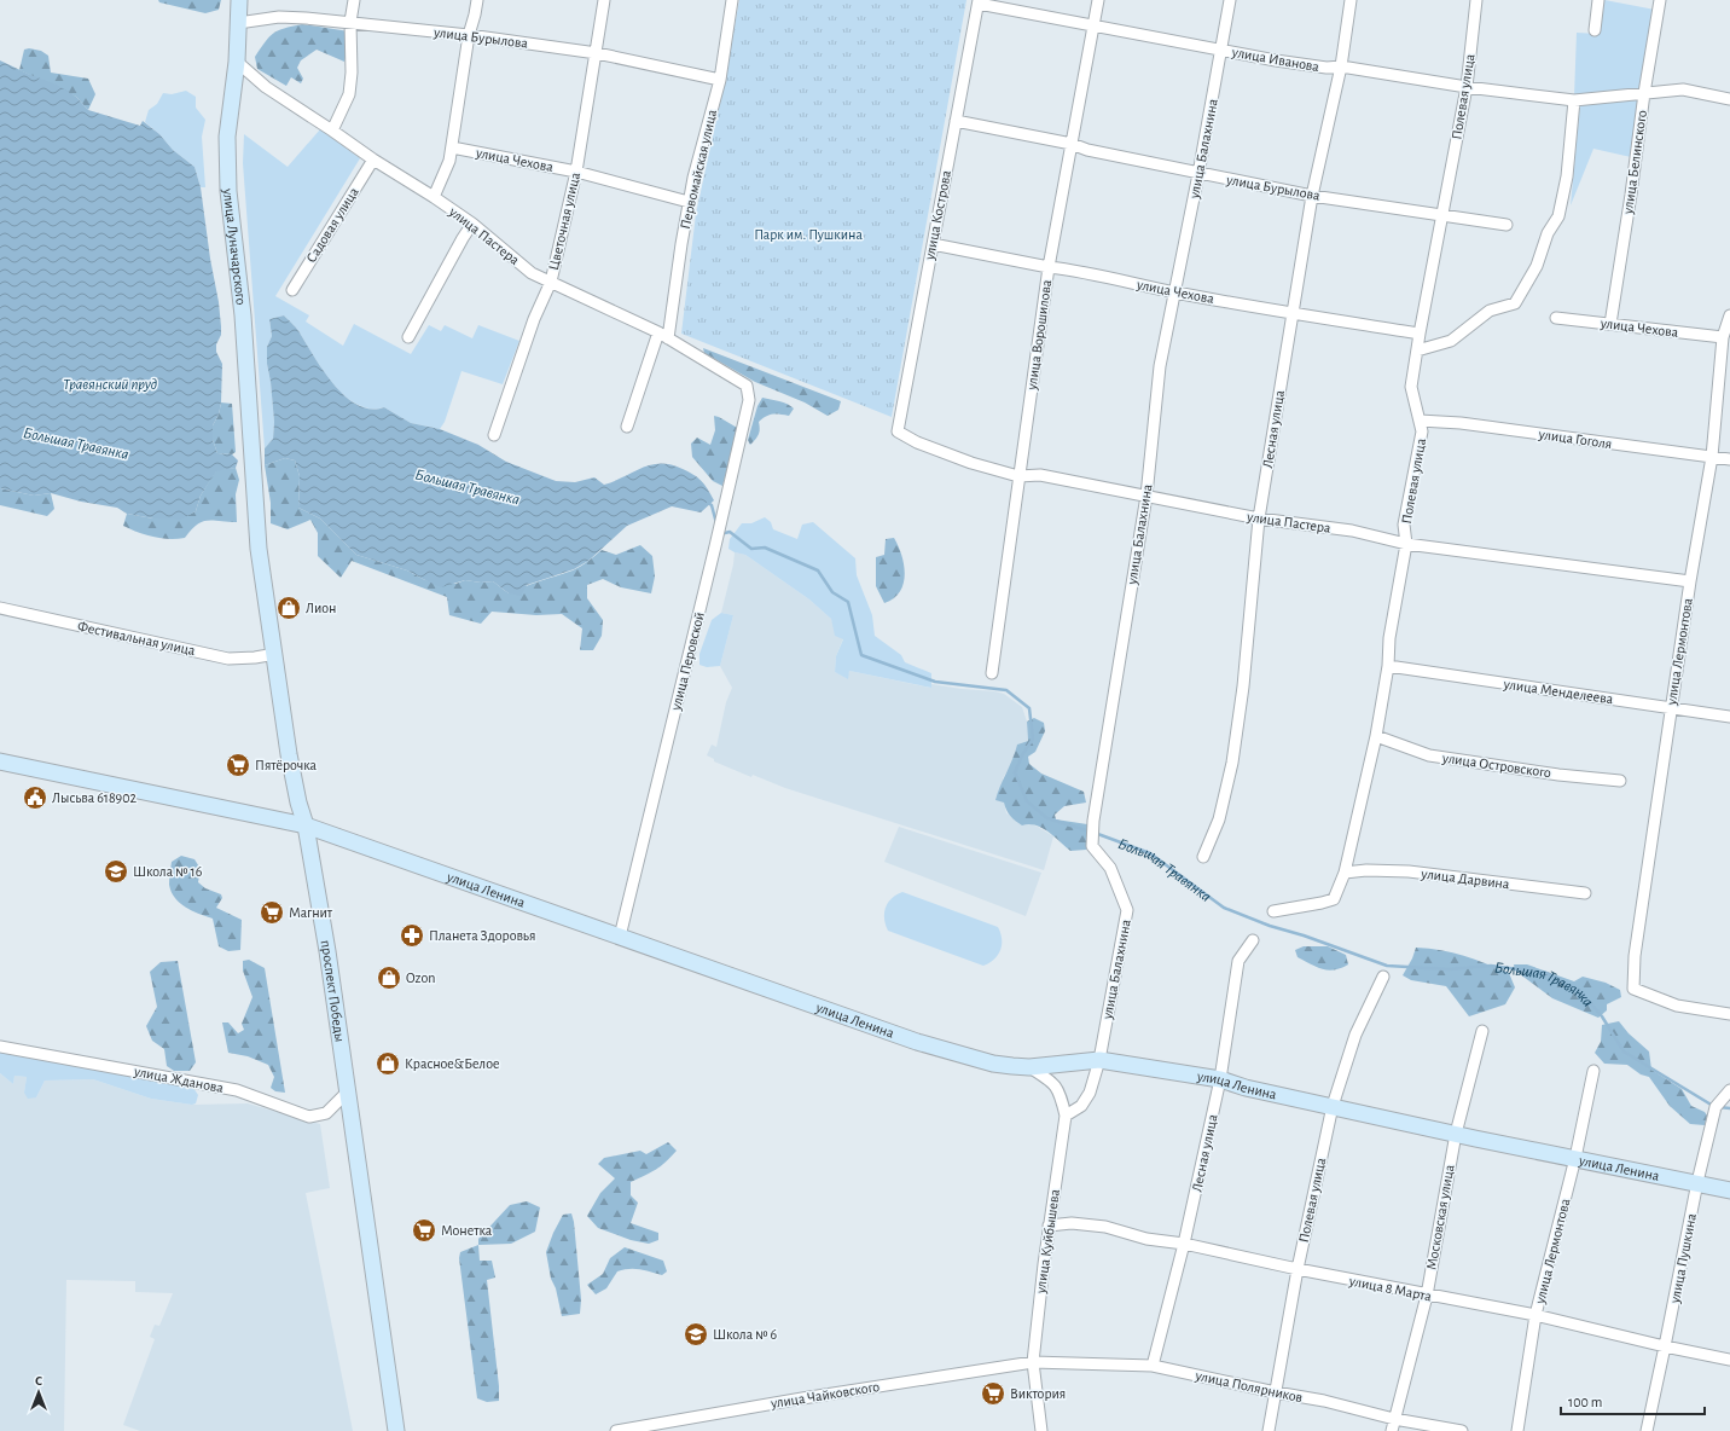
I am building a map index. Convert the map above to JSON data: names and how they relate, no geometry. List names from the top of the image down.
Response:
{
  "streets": {
    "street": [
      "улица Бурылова",
      "улица Иванова",
      "Полевая улица",
      "улица Балахнина",
      "улица Чехова",
      "улица Белинского",
      "Первомайская улица",
      "улица Кострова",
      "Цветочная улица",
      "Садовая улица",
      "улица Пастера",
      "улица Луначарского",
      "улица Ворошилова",
      "Лесная улица",
      "улица Гоголя",
      "Фестивальная улица",
      "улица Лермонтова",
      "улица Перовской",
      "улица Менделеева",
      "улица Островского",
      "улица Дарвина",
      "улица Ленина",
      "проспект Победы",
      "улица Жданова",
      "Московская улица",
      "улица Куйбышева",
      "улица Пушкина",
      "улица 8 Марта",
      "улица Полярников",
      "улица Чайковского"
    ]
  },
  "crossings": [
    ["улица Бурылова", "Полевая улица"],
    ["улица Бурылова", "улица Балахнина"],
    ["улица Бурылова", "Первомайская улица"],
    ["улица Бурылова", "улица Кострова"],
    ["улица Бурылова", "Цветочная улица"],
    ["улица Бурылова", "улица Луначарского"],
    ["улица Бурылова", "улица Ворошилова"],
    ["улица Бурылова", "Лесная улица"],
    ["улица Иванова", "Полевая улица"],
    ["улица Иванова", "улица Балахнина"],
    ["улица Иванова", "улица Белинского"],
    ["улица Иванова", "улица Кострова"],
    ["улица Иванова", "улица Ворошилова"],
    ["улица Иванова", "Лесная улица"],
    ["Полевая улица", "улица Чехова"],
    ["Полевая улица", "улица Пастера"],
    ["Полевая улица", "улица Гоголя"],
    ["Полевая улица", "улица Менделеева"],
    ["Полевая улица", "улица Островского"],
    ["Полевая улица", "улица Дарвина"],
    ["Полевая улица", "улица Ленина"],
    ["Полевая улица", "улица 8 Марта"],
    ["Полевая улица", "улица Полярников"],
    ["улица Балахнина", "улица Чехова"],
    ["улица Балахнина", "улица Пастера"],
    ["улица Балахнина", "улица Ленина"],
    ["улица Балахнина", "улица Куйбышева"],
    ["улица Чехова", "улица Белинского"],
    ["улица Чехова", "Первомайская улица"],
    ["улица Чехова", "улица Кострова"],
    ["улица Чехова", "Цветочная улица"],
    ["улица Чехова", "улица Ворошилова"],
    ["улица Чехова", "Лесная улица"],
    ["улица Чехова", "улица Лермонтова"],
    ["Первомайская улица", "улица Пастера"],
    ["улица Кострова", "улица Пастера"],
    ["Цветочная улица", "улица Пастера"],
    ["Садовая улица", "улица Пастера"],
    ["улица Пастера", "улица Луначарского"],
    ["улица Пастера", "улица Ворошилова"],
    ["улица Пастера", "Лесная улица"],
    ["улица Пастера", "улица Лермонтова"],
    ["улица Пастера", "улица Перовской"],
    ["улица Луначарского", "проспект Победы"],
    ["Лесная улица", "улица Ленина"],
    ["Лесная улица", "улица 8 Марта"],
    ["Лесная улица", "улица Полярников"],
    ["улица Гоголя", "улица Лермонтова"],
    ["Фестивальная улица", "проспект Победы"],
    ["улица Лермонтова", "улица Менделеева"],
    ["улица Лермонтова", "улица Ленина"],
    ["улица Лермонтова", "улица 8 Марта"],
    ["улица Перовской", "улица Ленина"],
    ["улица Ленина", "проспект Победы"],
    ["улица Ленина", "Московская улица"],
    ["улица Ленина", "улица Куйбышева"],
    ["улица Ленина", "улица Пушкина"],
    ["проспект Победы", "улица Жданова"],
    ["Московская улица", "улица 8 Марта"],
    ["Московская улица", "улица Полярников"],
    ["улица Куйбышева", "улица 8 Марта"],
    ["улица Куйбышева", "улица Полярников"],
    ["улица Куйбышева", "улица Чайковского"],
    ["улица Пушкина", "улица 8 Марта"],
    ["улица Полярников", "улица Чайковского"]
  ],
  "water": ["Травянский пруд", "Большая Травянка"],
  "parks": ["Парк им. Пушкина"],
  "places": {
    "shop": ["Лион", "Ozon", "Красное&Белое"],
    "supermarket": [
      "Пятёрочка",
      "Магнит",
      "Монетка",
      "Виктория"
    ],
    "public building": ["Лысьва 618902"],
    "school or university": ["Школа № 16", "Школа № 6"],
    "pharmacy": ["Планета Здоровья"]
  },
  "scale_bar": "100 m",
  "north": "top"
}
